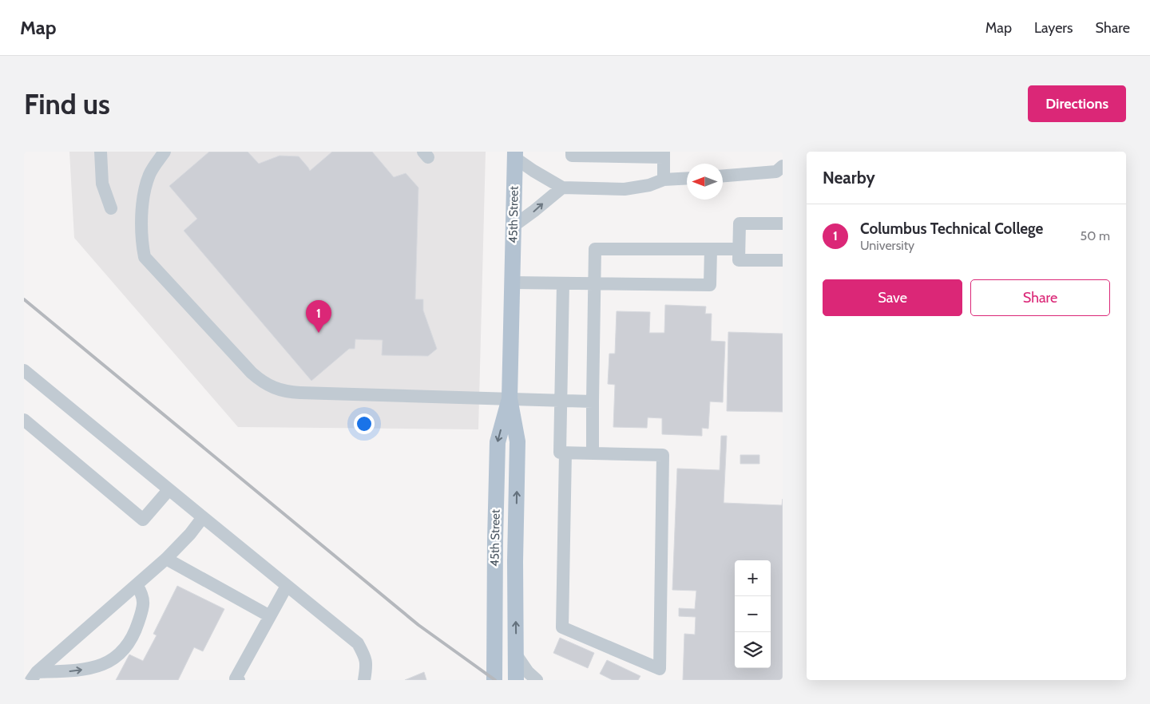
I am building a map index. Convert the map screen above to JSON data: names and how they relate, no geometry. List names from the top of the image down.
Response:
{
  "streets": {
    "main road": ["45th Street"]
  },
  "north": "left",
  "page": {
    "header": "Map",
    "nav": ["Map", "Layers", "Share"],
    "buttons": [
      "Directions",
      ["Save", "Share"]
    ],
    "title": "Find us",
    "heading": "Nearby",
    "list": [
      {
        "mark": "1",
        "name": "Columbus Technical College",
        "note": "University",
        "value": "50 m"
      }
    ],
    "pins": "1",
    "map_buttons": ["+", "−"]
  }
}
